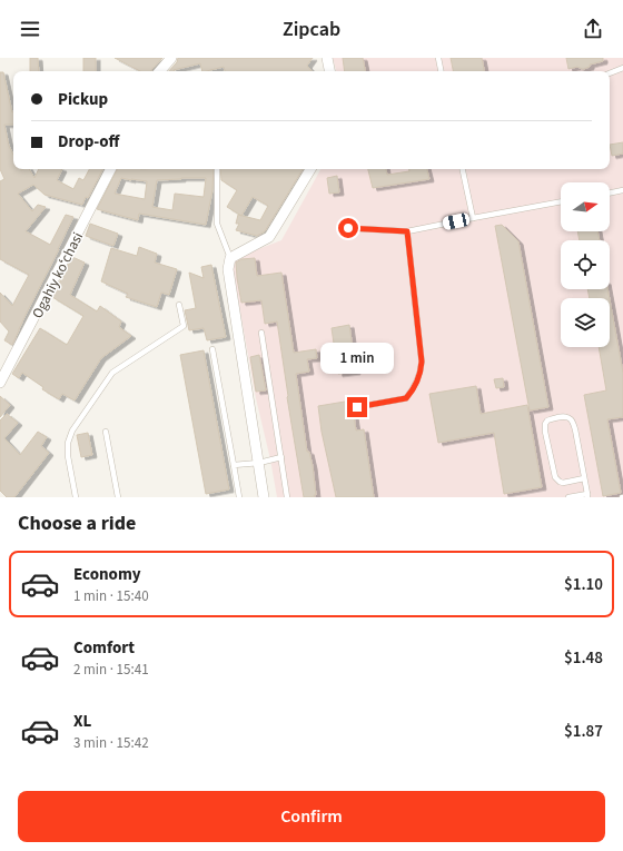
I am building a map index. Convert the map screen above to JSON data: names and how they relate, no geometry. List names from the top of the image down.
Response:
{
  "streets": {
    "street": ["Ogahiy koʻchasi"]
  },
  "north": "right",
  "page": {
    "header": "Zipcab",
    "banner": ["Pickup", "Drop-off"],
    "bubble": "1 min",
    "heading": "Choose a ride",
    "list": [
      {
        "name": "Economy",
        "note": "1 min · 15:40",
        "value": "$1.10"
      },
      {
        "name": "Comfort",
        "note": "2 min · 15:41",
        "value": "$1.48"
      },
      {
        "name": "XL",
        "note": "3 min · 15:42",
        "value": "$1.87"
      }
    ],
    "buttons": "Confirm"
  }
}
